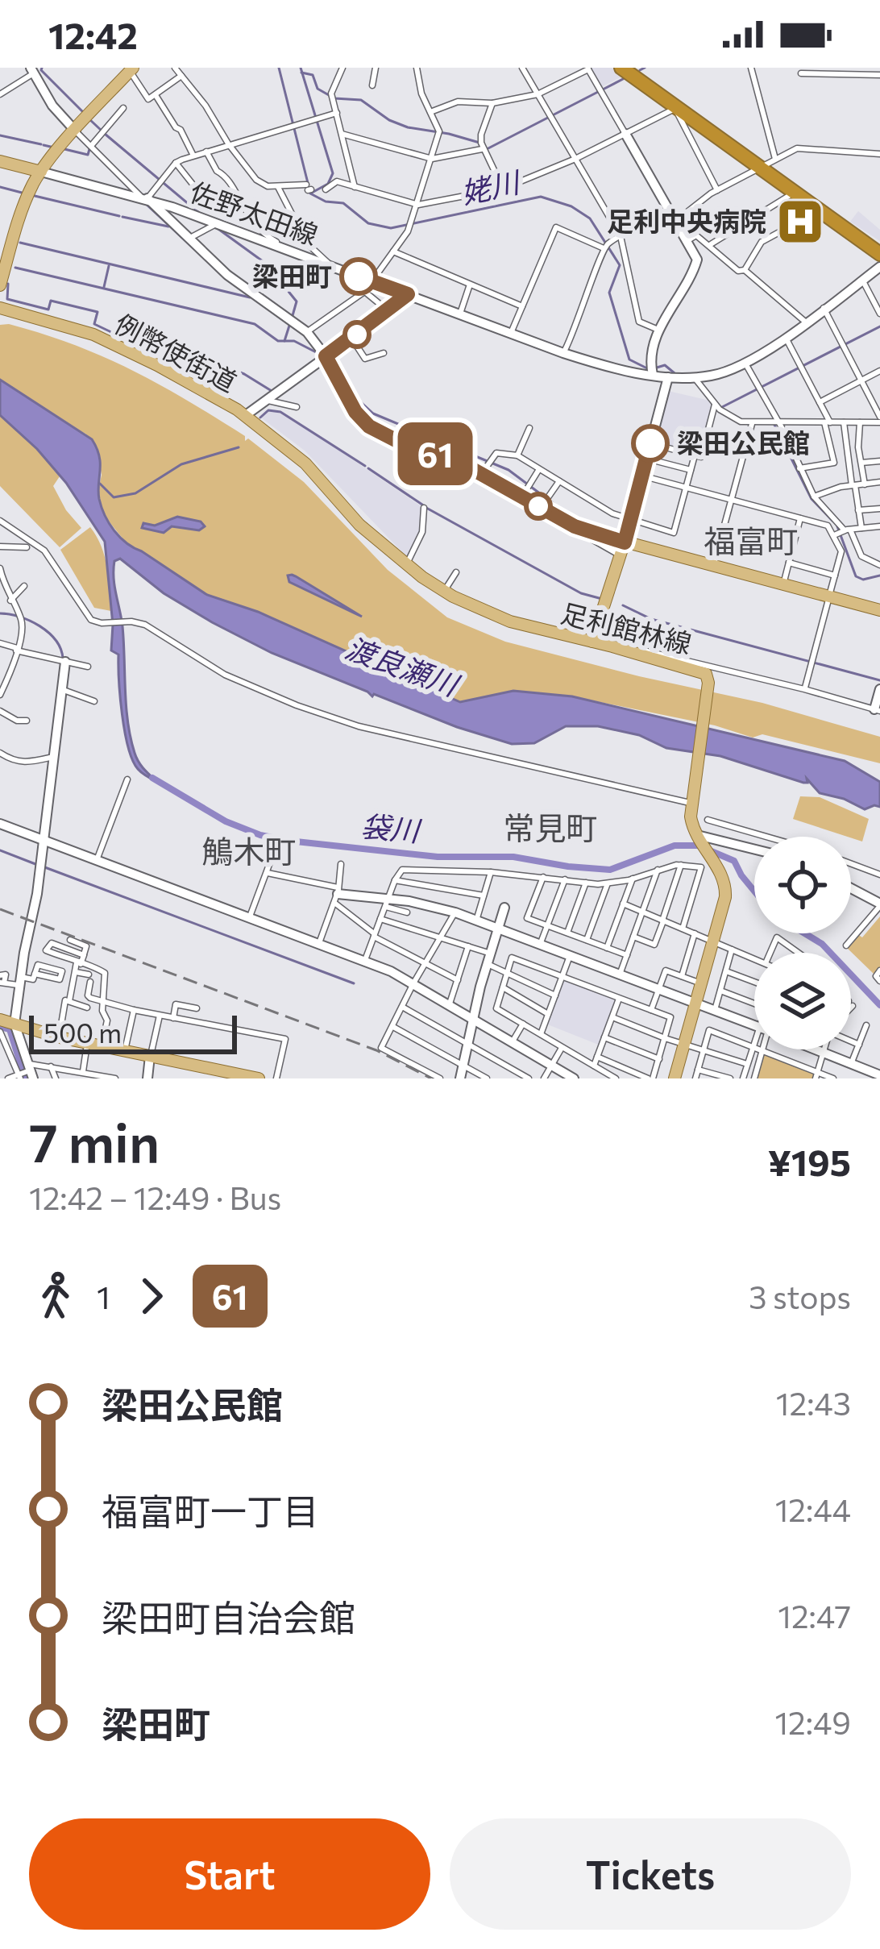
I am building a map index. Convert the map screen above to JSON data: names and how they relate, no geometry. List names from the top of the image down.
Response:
{
  "streets": {
    "main road": ["例幣使街道", "足利館林線"],
    "street": ["佐野太田線"]
  },
  "crossings": [
    ["佐野太田線", "例幣使街道"],
    ["例幣使街道", "足利館林線"]
  ],
  "districts": ["福富町", "常見町", "鵤木町"],
  "water": ["姥川", "渡良瀬川", "袋川"],
  "places": {
    "hospital": ["足利中央病院"],
    "other": ["梁田町", "梁田公民館"]
  },
  "lines": ["bus line 61"],
  "scale_bar": "500 m",
  "page": {
    "status": "12:42",
    "on_map": "61",
    "scale": "500 m",
    "heading": ["7 min", "12:42 – 12:49 · Bus", "¥195"],
    "legs": ["1", "61", "3 stops"],
    "list": [
      {
        "name": "梁田公民館",
        "value": "12:43"
      },
      {
        "name": "福富町一丁目",
        "value": "12:44"
      },
      {
        "name": "梁田町自治会館",
        "value": "12:47"
      },
      {
        "name": "梁田町",
        "value": "12:49"
      }
    ],
    "buttons": ["Start", "Tickets"]
  }
}
